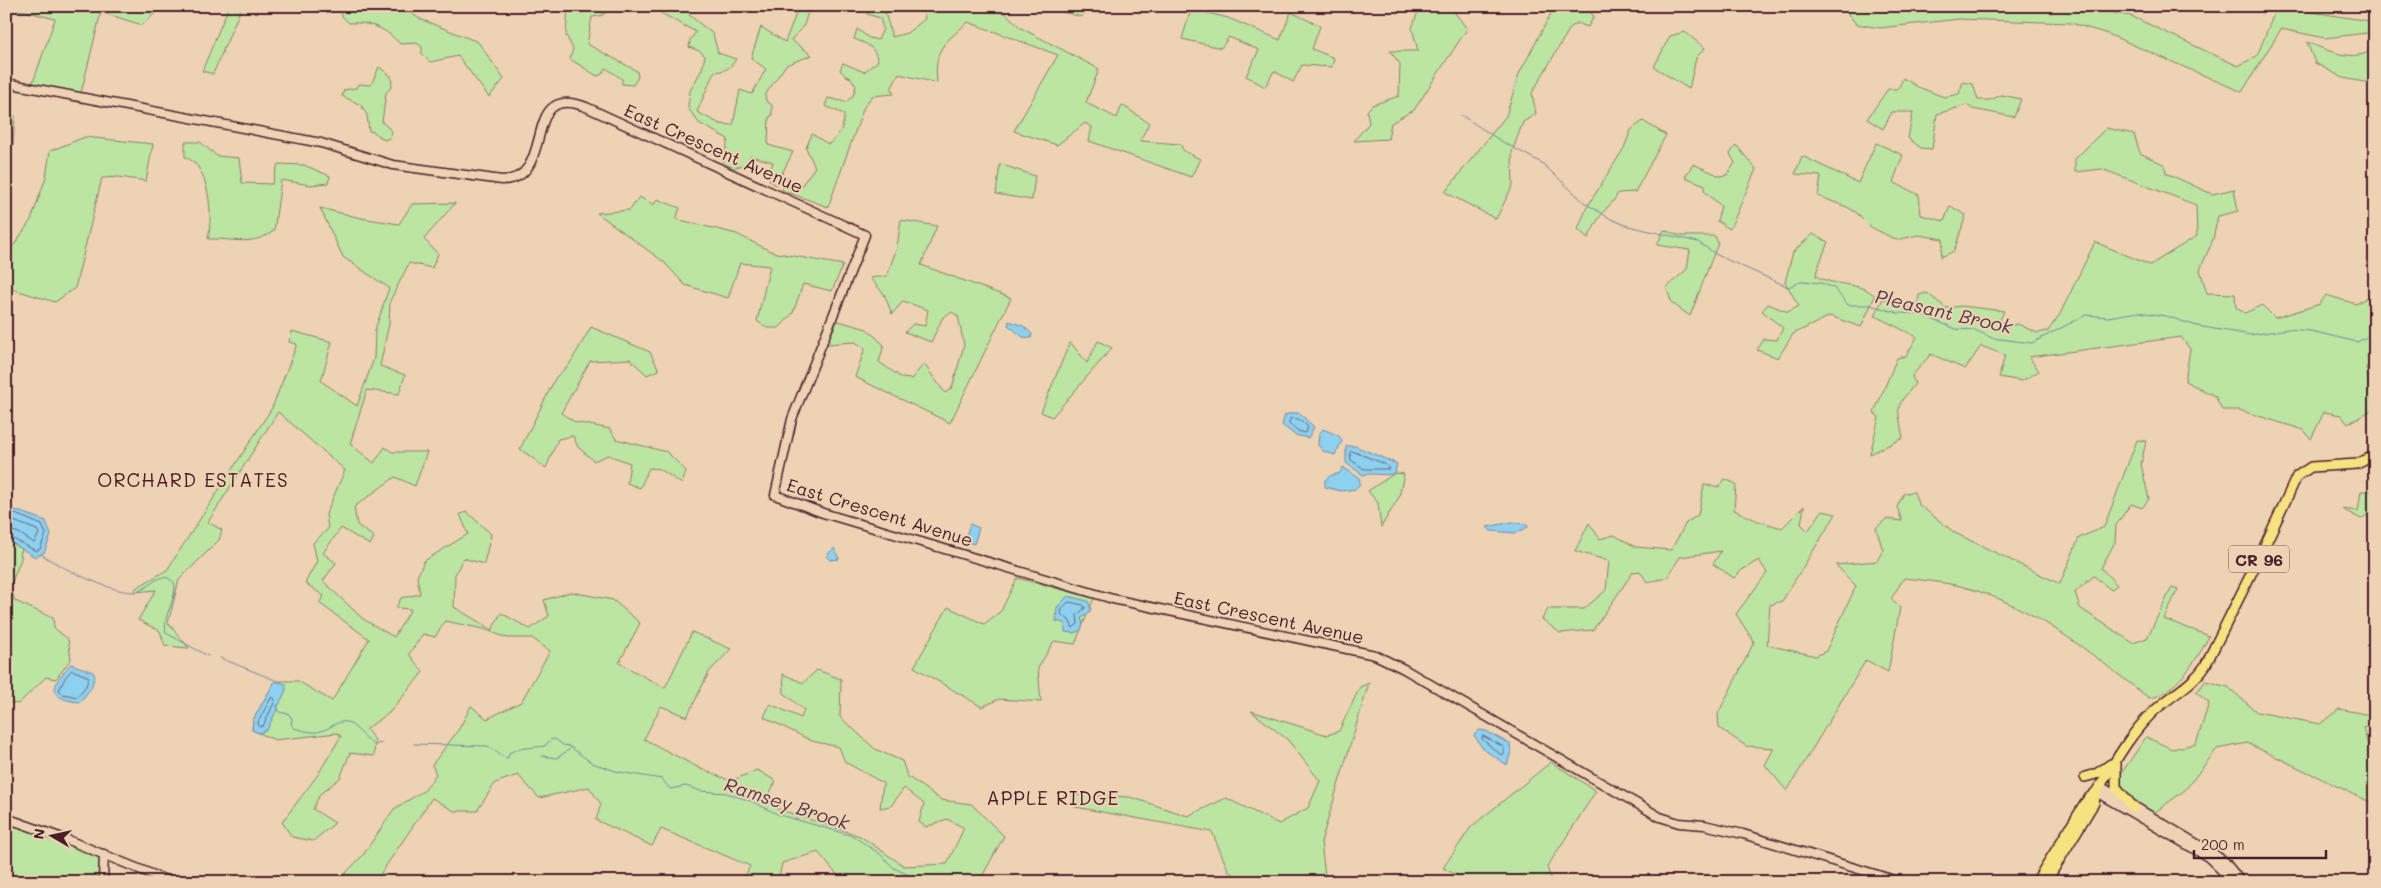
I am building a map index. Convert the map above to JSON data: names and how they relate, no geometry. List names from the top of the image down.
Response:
{
  "streets": {
    "main road": ["CR 96"],
    "street": ["East Crescent Avenue"]
  },
  "districts": ["ORCHARD ESTATES", "APPLE RIDGE"],
  "water": ["Pleasant Brook", "Ramsey Brook"],
  "scale_bar": "200 m",
  "north": "left"
}
